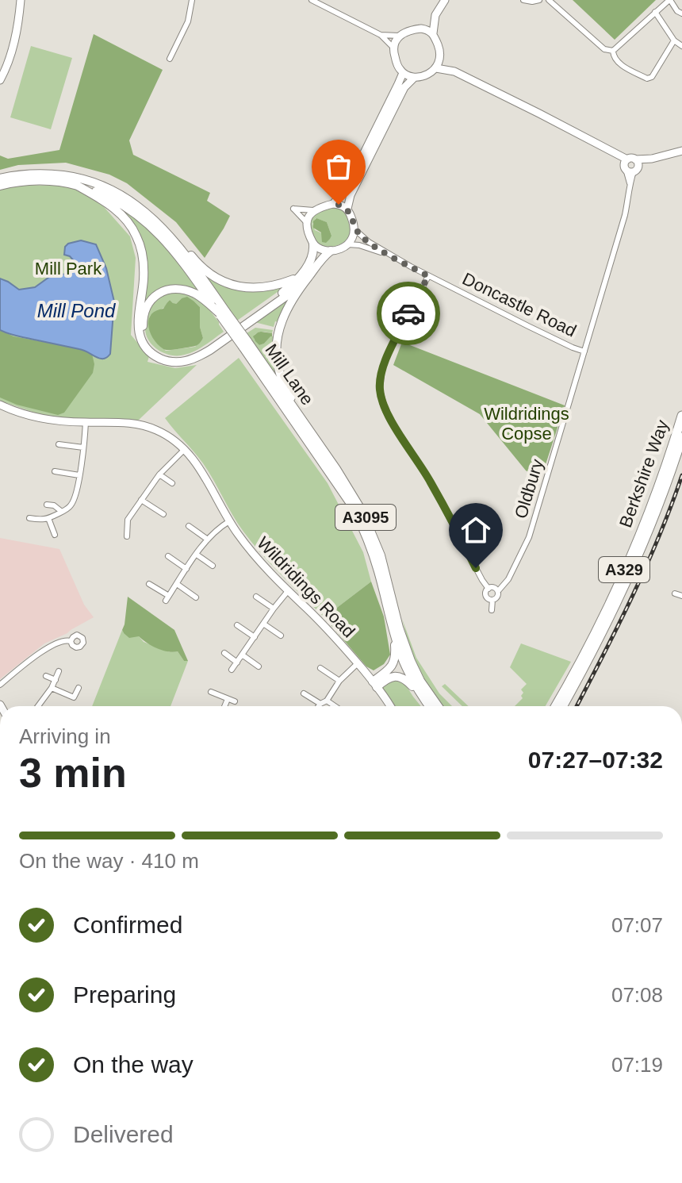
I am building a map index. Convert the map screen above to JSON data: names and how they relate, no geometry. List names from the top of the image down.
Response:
{
  "streets": {
    "highway": ["Berkshire Way", "A329"],
    "main road": ["Mill Lane", "A3095"],
    "street": ["Doncastle Road", "Oldbury", "Wildridings Road"]
  },
  "crossings": [
    ["Doncastle Road", "Oldbury"],
    ["Doncastle Road", "A3095"],
    ["Mill Lane", "A3095"]
  ],
  "water": ["Mill Pond"],
  "parks": ["Mill Park", "Wildridings Copse"],
  "page": {
    "heading": ["3 min", "Arriving in", "07:27–07:32"],
    "bar": "On the way · 410 m",
    "list": [
      ["Confirmed", "07:07"],
      ["Preparing", "07:08"],
      ["On the way", "07:19"],
      "Delivered"
    ]
  }
}
